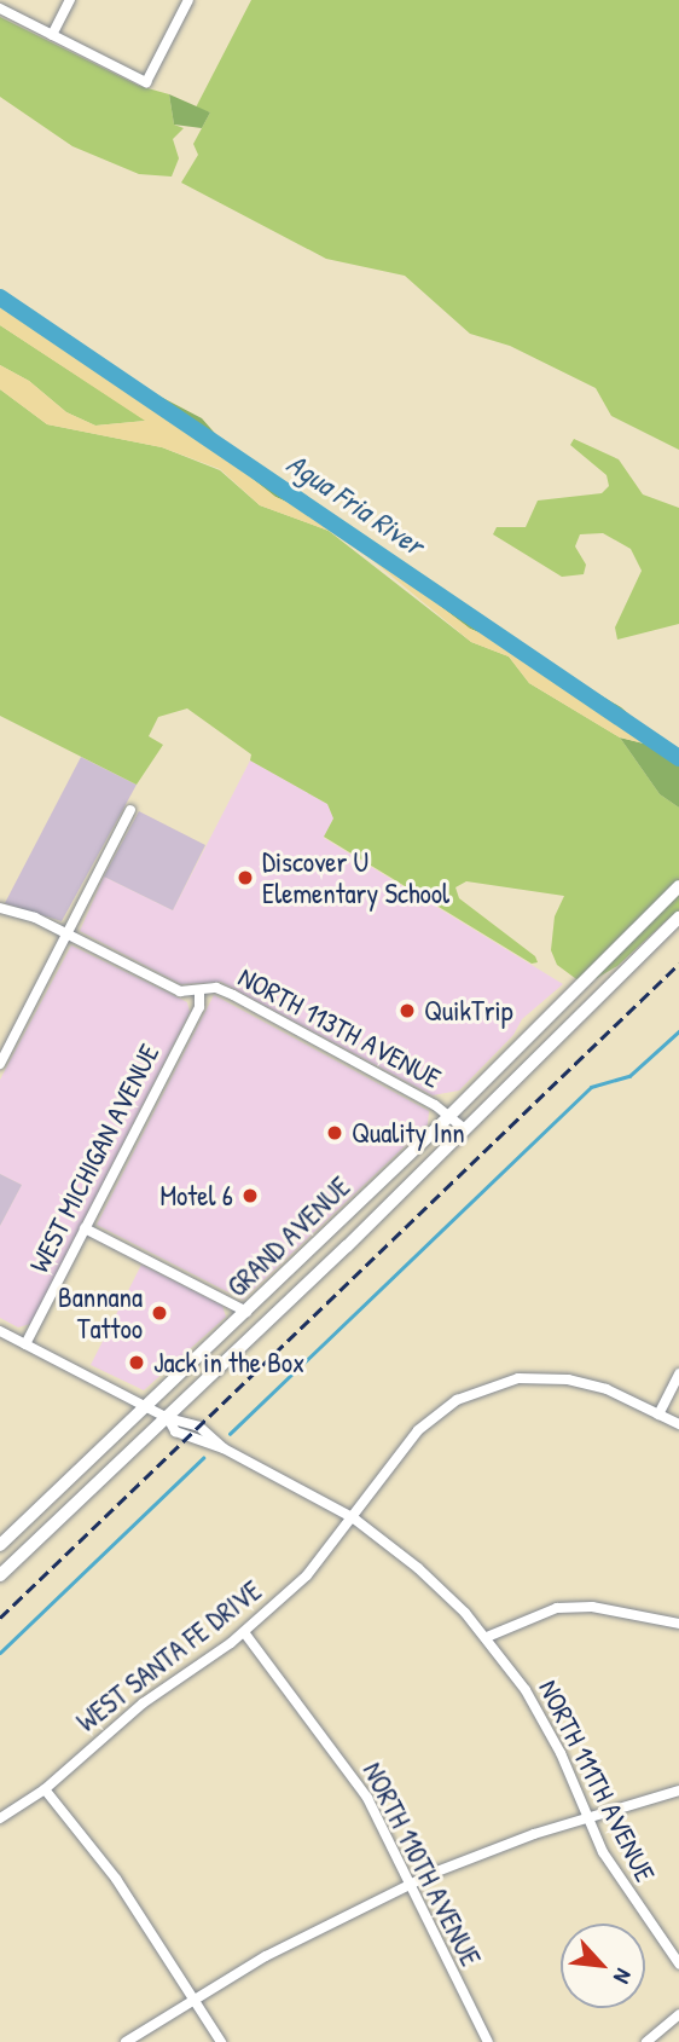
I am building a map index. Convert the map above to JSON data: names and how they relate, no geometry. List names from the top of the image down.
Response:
{
  "streets": {
    "highway": ["GRAND AVENUE"],
    "street": [
      "NORTH 113TH AVENUE",
      "WEST MICHIGAN AVENUE",
      "WEST SANTA FE DRIVE",
      "NORTH 111TH AVENUE",
      "NORTH 110TH AVENUE"
    ]
  },
  "crossings": [
    ["NORTH 113TH AVENUE", "WEST MICHIGAN AVENUE"],
    ["NORTH 113TH AVENUE", "GRAND AVENUE"],
    ["WEST MICHIGAN AVENUE", "NORTH 111TH AVENUE"],
    ["GRAND AVENUE", "NORTH 111TH AVENUE"],
    ["WEST SANTA FE DRIVE", "NORTH 111TH AVENUE"],
    ["WEST SANTA FE DRIVE", "NORTH 110TH AVENUE"]
  ],
  "water": ["Agua Fria River"],
  "places": [
    "Discover U Elementary School",
    "QuikTrip",
    "Quality Inn",
    "Motel 6",
    "Bannana Tattoo",
    "Jack in the Box"
  ],
  "north": "bottom right"
}
